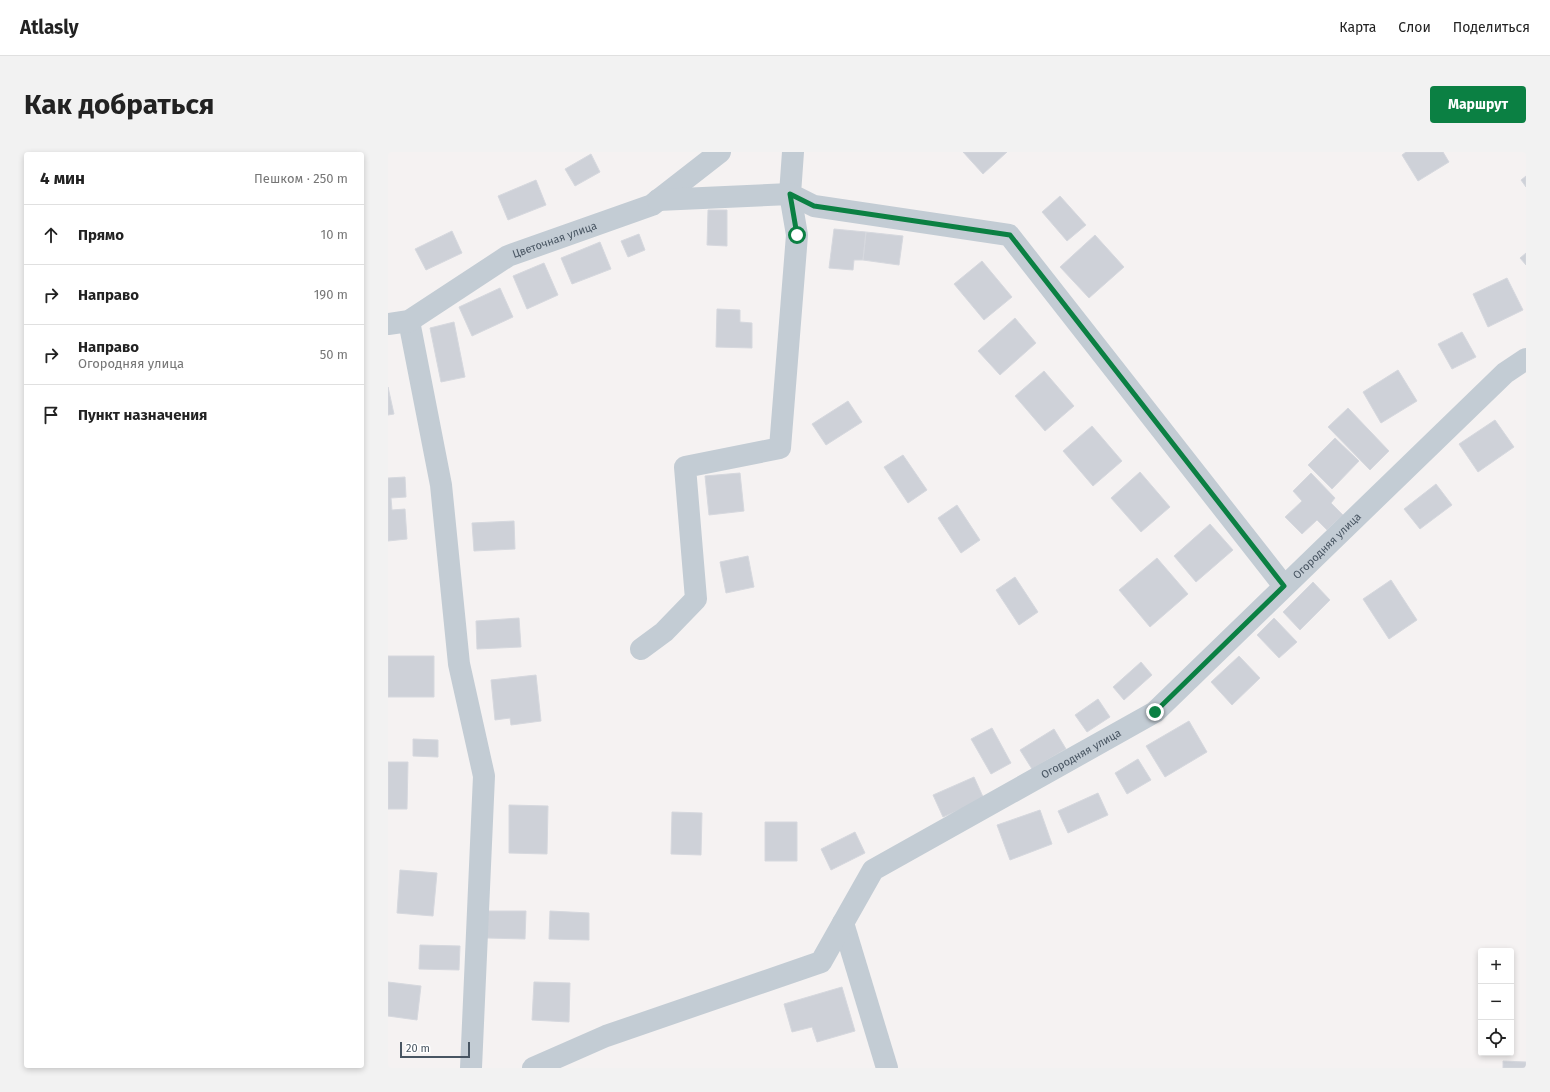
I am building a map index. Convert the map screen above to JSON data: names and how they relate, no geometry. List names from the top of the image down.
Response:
{
  "streets": {
    "street": ["Цветочная улица", "Огородняя улица"]
  },
  "scale_bar": "20 m",
  "page": {
    "header": "Atlasly",
    "nav": ["Карта", "Слои", "Поделиться"],
    "buttons": "Маршрут",
    "title": "Как добраться",
    "heading": ["4 мин", "Пешком · 250 m"],
    "list": [
      ["Прямо", "10 m"],
      ["Направо", "190 m"],
      ["Направо", "Огородняя улица", "50 m"],
      "Пункт назначения"
    ],
    "map_buttons": ["+", "−"],
    "scale": "20 m"
  }
}
